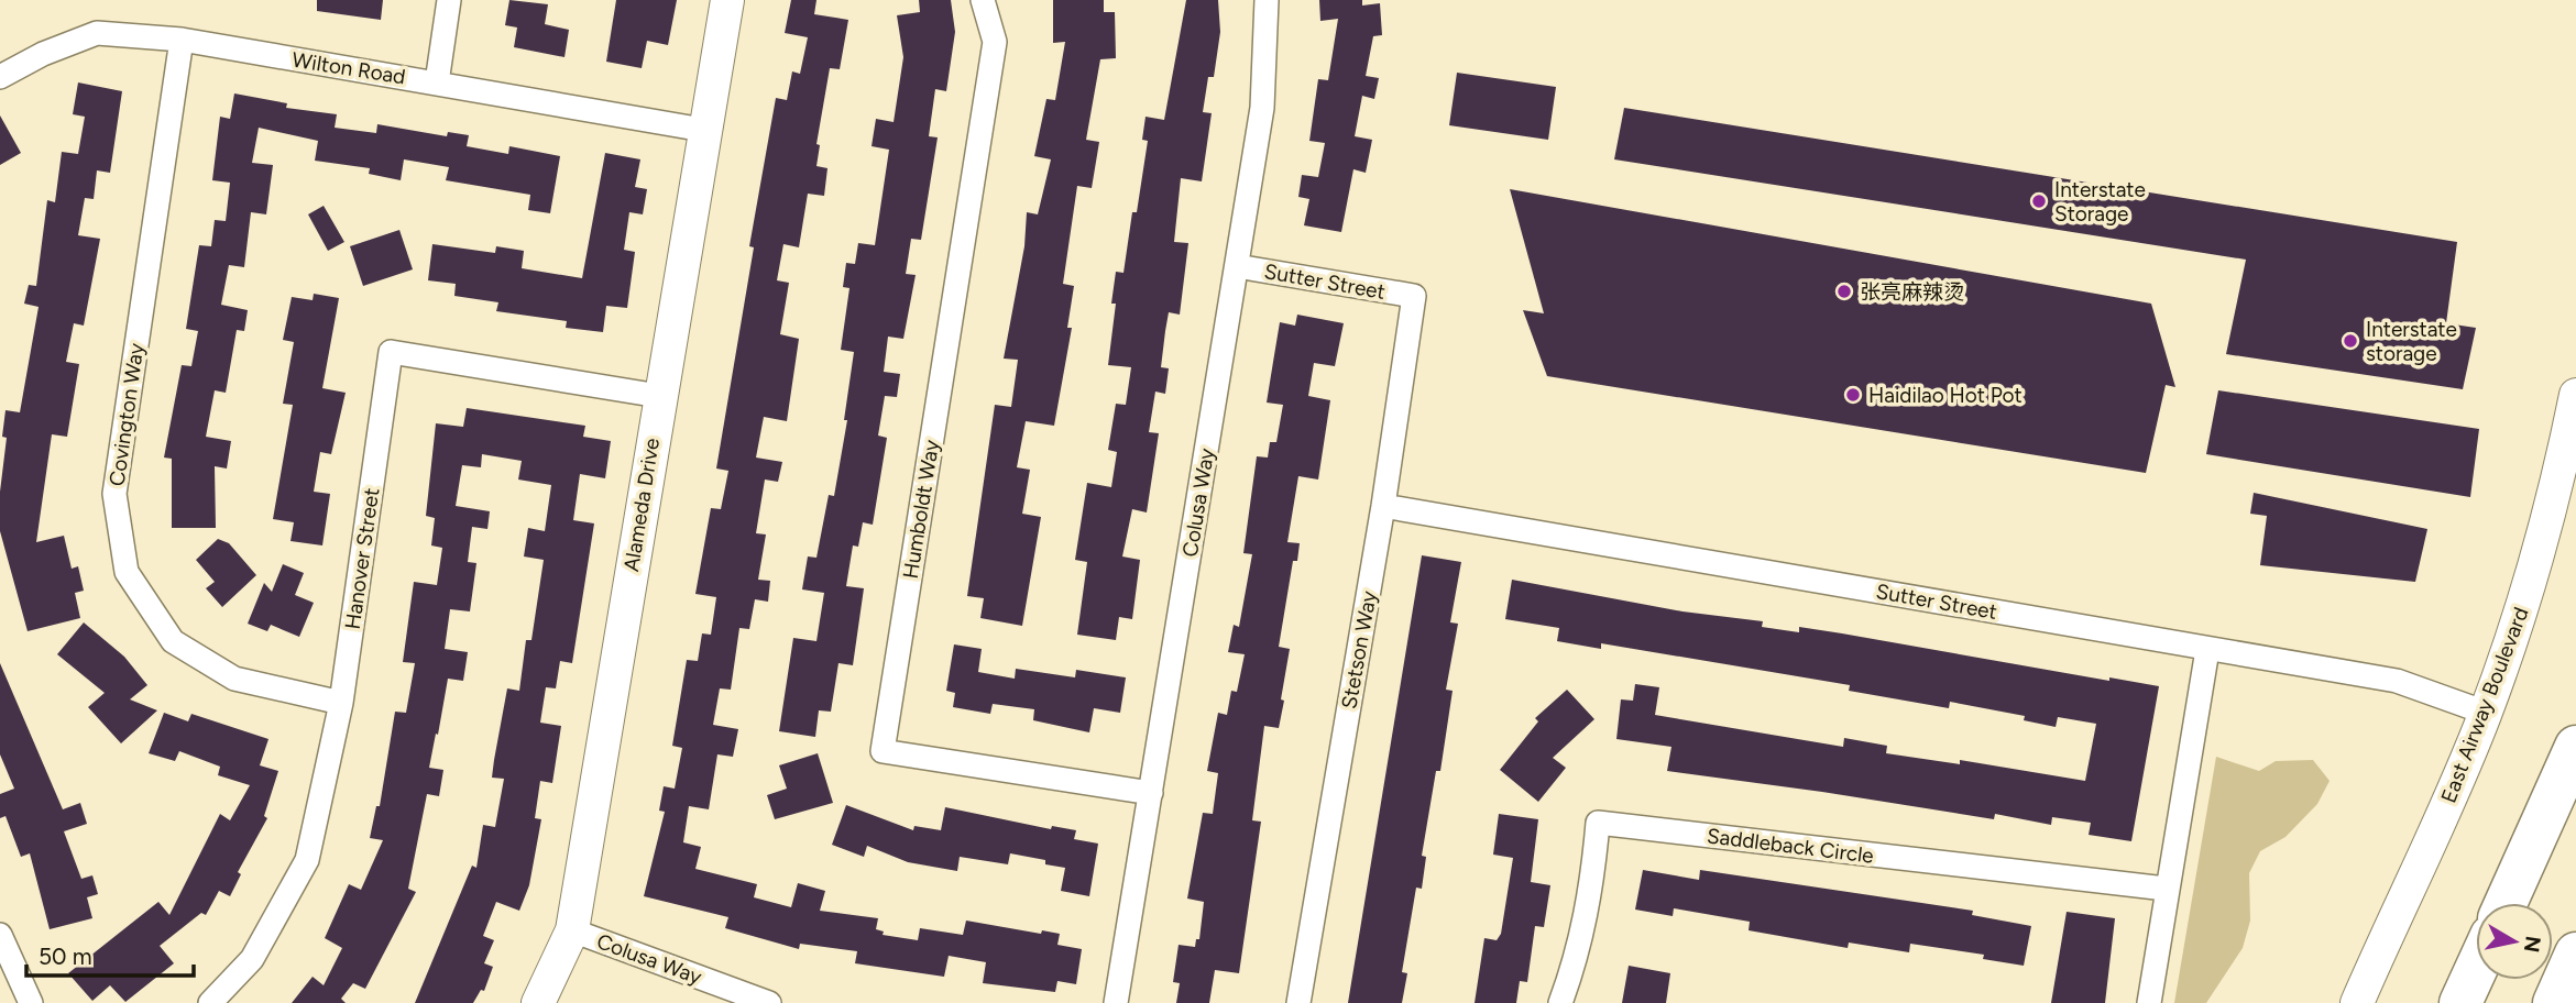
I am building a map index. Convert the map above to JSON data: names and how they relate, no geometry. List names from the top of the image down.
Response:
{
  "streets": {
    "street": [
      "Wilton Road",
      "Sutter Street",
      "Covington Way",
      "Colusa Way",
      "Alameda Drive",
      "Humboldt Way",
      "Hanover Street",
      "Stetson Way",
      "East Airway Boulevard",
      "Saddleback Circle"
    ]
  },
  "crossings": [
    ["Wilton Road", "Covington Way"],
    ["Wilton Road", "Alameda Drive"],
    ["Sutter Street", "Colusa Way"],
    ["Sutter Street", "Stetson Way"],
    ["Sutter Street", "East Airway Boulevard"],
    ["Covington Way", "Hanover Street"],
    ["Colusa Way", "Alameda Drive"],
    ["Colusa Way", "Humboldt Way"],
    ["Alameda Drive", "Hanover Street"]
  ],
  "places": [
    "Interstate Storage",
    "张亮麻辣烫",
    "Interstate storage",
    "Haidilao Hot Pot"
  ],
  "scale_bar": "50 m",
  "north": "right"
}
